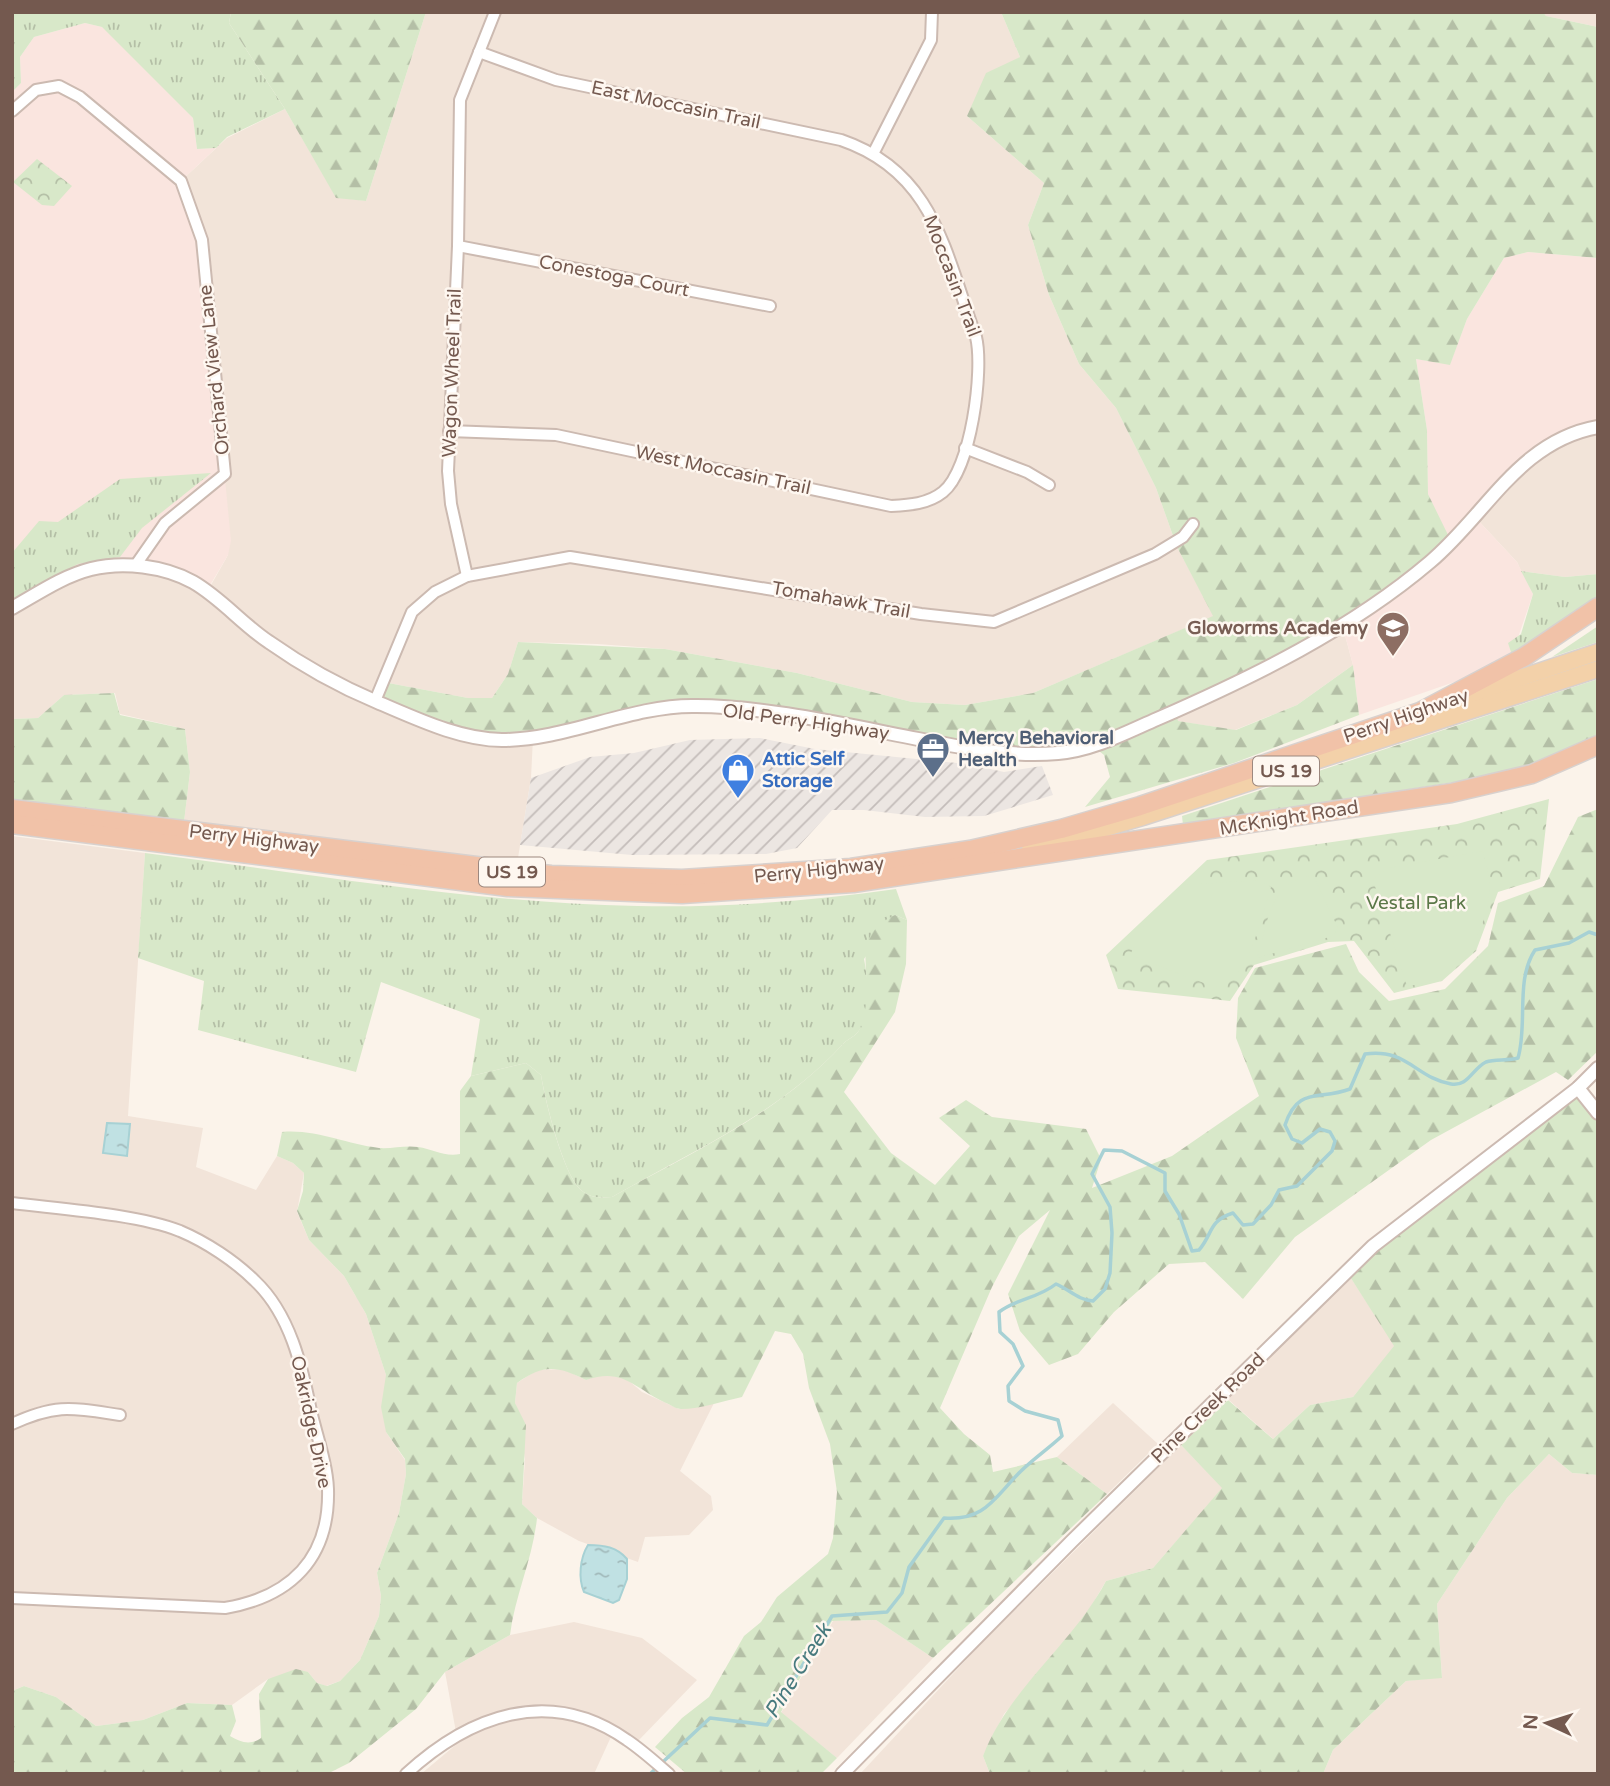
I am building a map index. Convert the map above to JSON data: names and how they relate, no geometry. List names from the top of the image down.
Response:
{
  "streets": {
    "highway": ["Perry Highway", "US 19", "McKnight Road"],
    "street": [
      "East Moccasin Trail",
      "Conestoga Court",
      "Moccasin Trail",
      "Orchard View Lane",
      "Wagon Wheel Trail",
      "West Moccasin Trail",
      "Tomahawk Trail",
      "Old Perry Highway",
      "Pine Creek Road",
      "Oakridge Drive"
    ]
  },
  "crossings": [
    ["East Moccasin Trail", "Moccasin Trail"],
    ["East Moccasin Trail", "Wagon Wheel Trail"],
    ["Conestoga Court", "Wagon Wheel Trail"],
    ["Moccasin Trail", "West Moccasin Trail"],
    ["Orchard View Lane", "Old Perry Highway"],
    ["Wagon Wheel Trail", "West Moccasin Trail"],
    ["Wagon Wheel Trail", "Tomahawk Trail"],
    ["Perry Highway", "McKnight Road"]
  ],
  "water": ["Pine Creek"],
  "parks": ["Vestal Park"],
  "places": {
    "school or university": ["Gloworms Academy"],
    "office": ["Mercy Behavioral Health"],
    "shop": ["Attic Self Storage"]
  },
  "north": "left"
}
